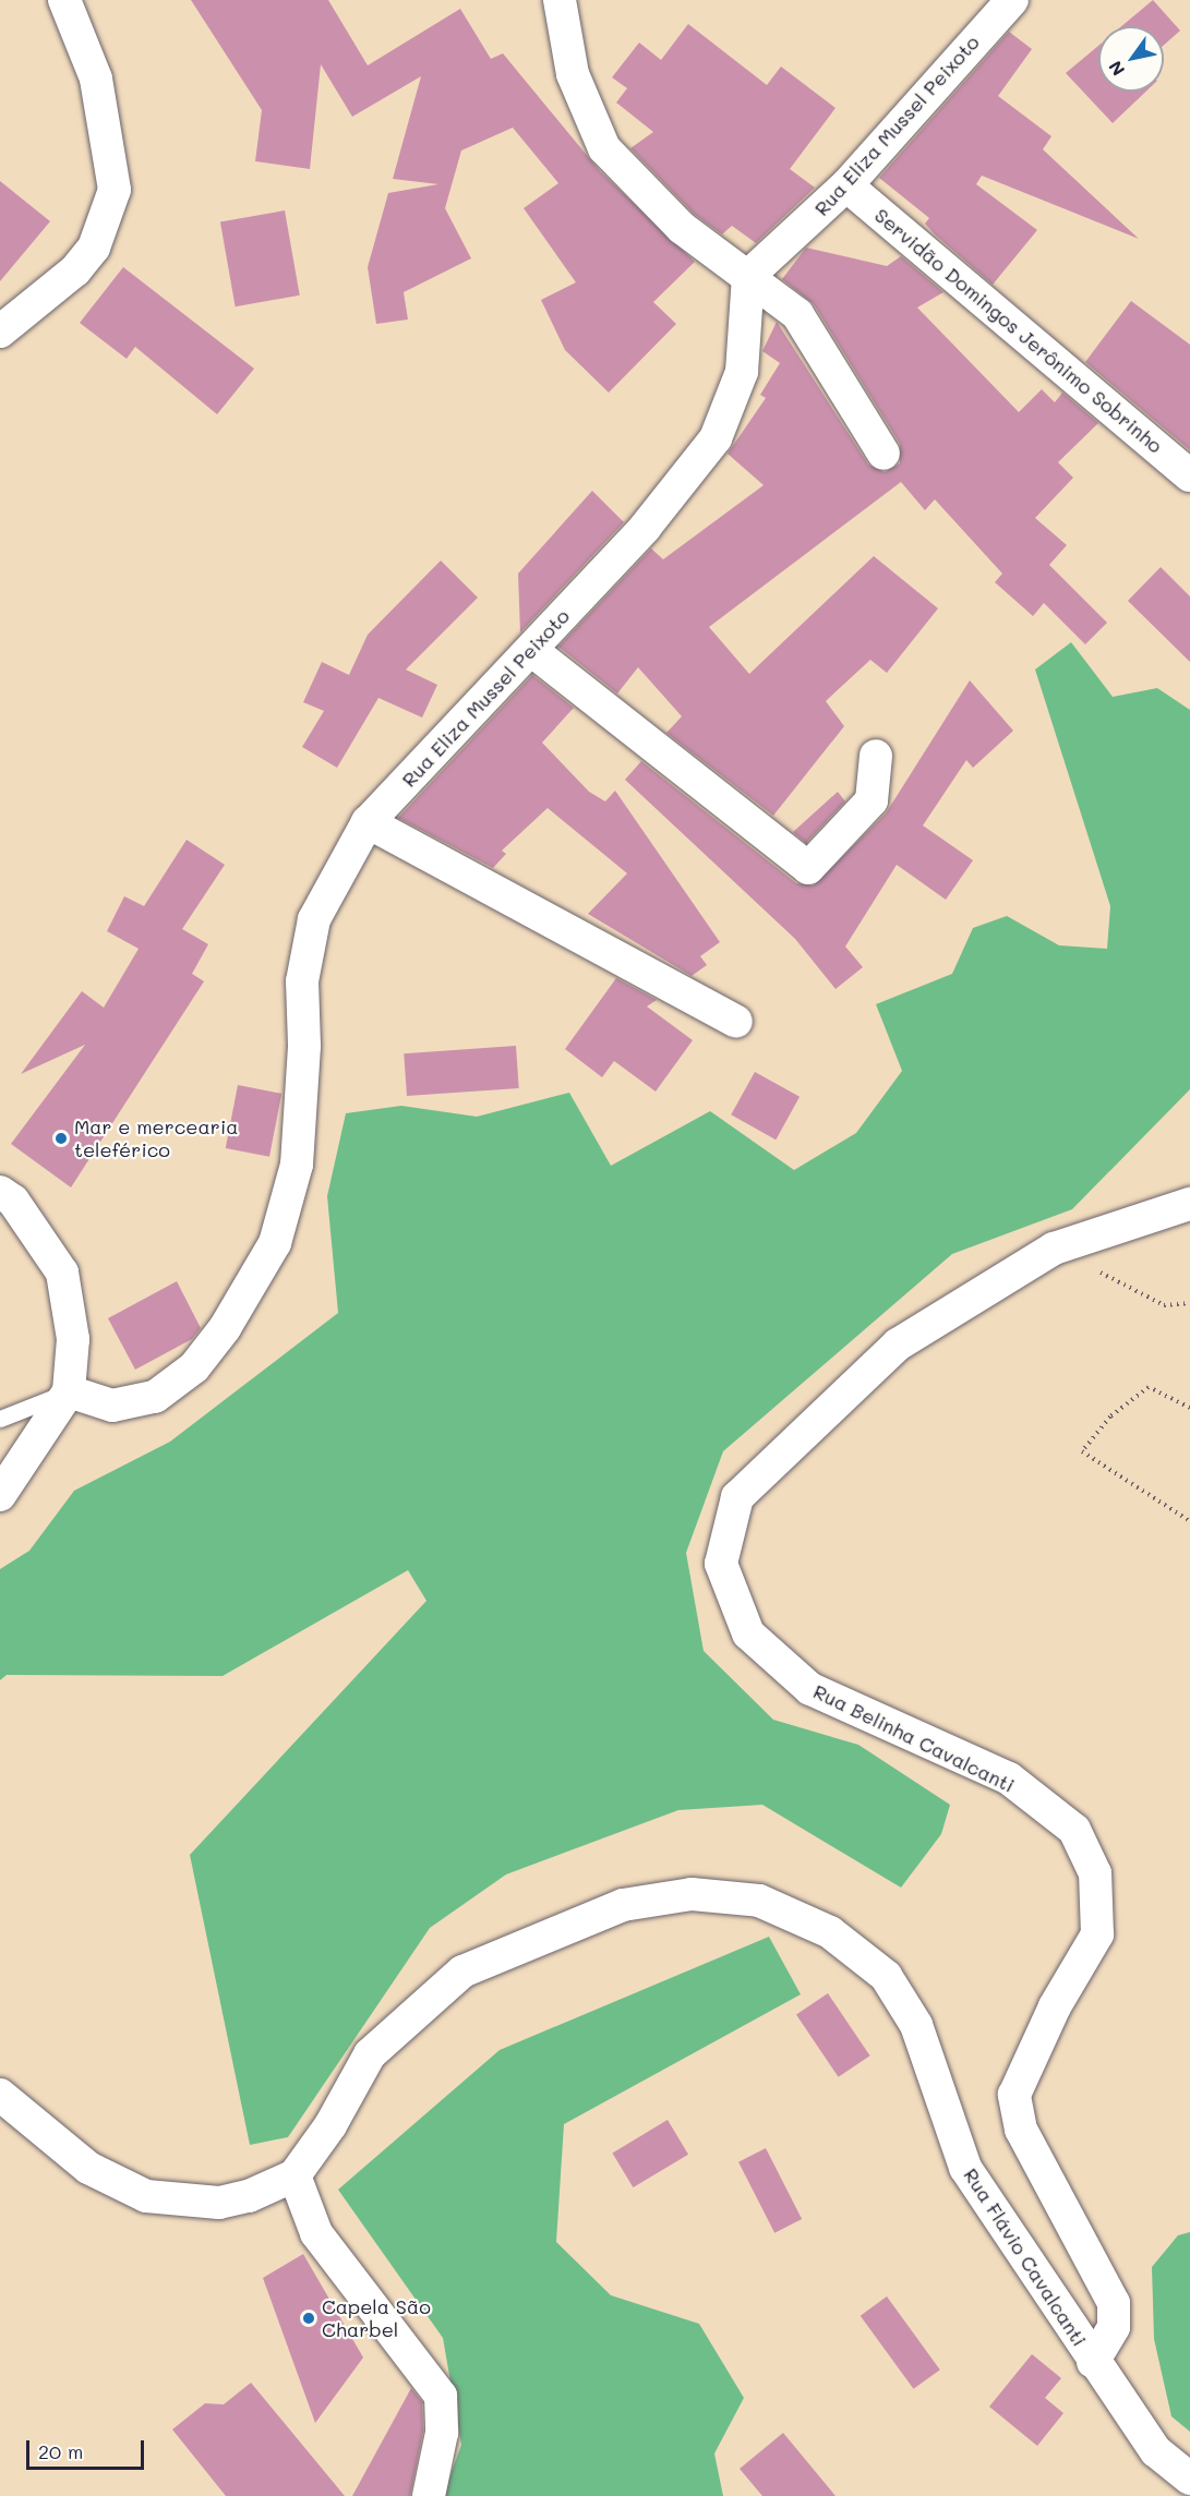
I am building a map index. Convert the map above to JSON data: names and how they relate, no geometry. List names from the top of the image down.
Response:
{
  "streets": {
    "street": [
      "Rua Eliza Mussel Peixoto",
      "Servidão Domingos Jerônimo Sobrinho",
      "Rua Belinha Cavalcanti",
      "Rua Flávio Cavalcanti"
    ]
  },
  "crossings": [
    ["Rua Eliza Mussel Peixoto", "Servidão Domingos Jerônimo Sobrinho"],
    ["Rua Belinha Cavalcanti", "Rua Flávio Cavalcanti"]
  ],
  "places": ["Mar e mercearia teleférico", "Capela São Charbel"],
  "scale_bar": "20 m",
  "north": "bottom left"
}
